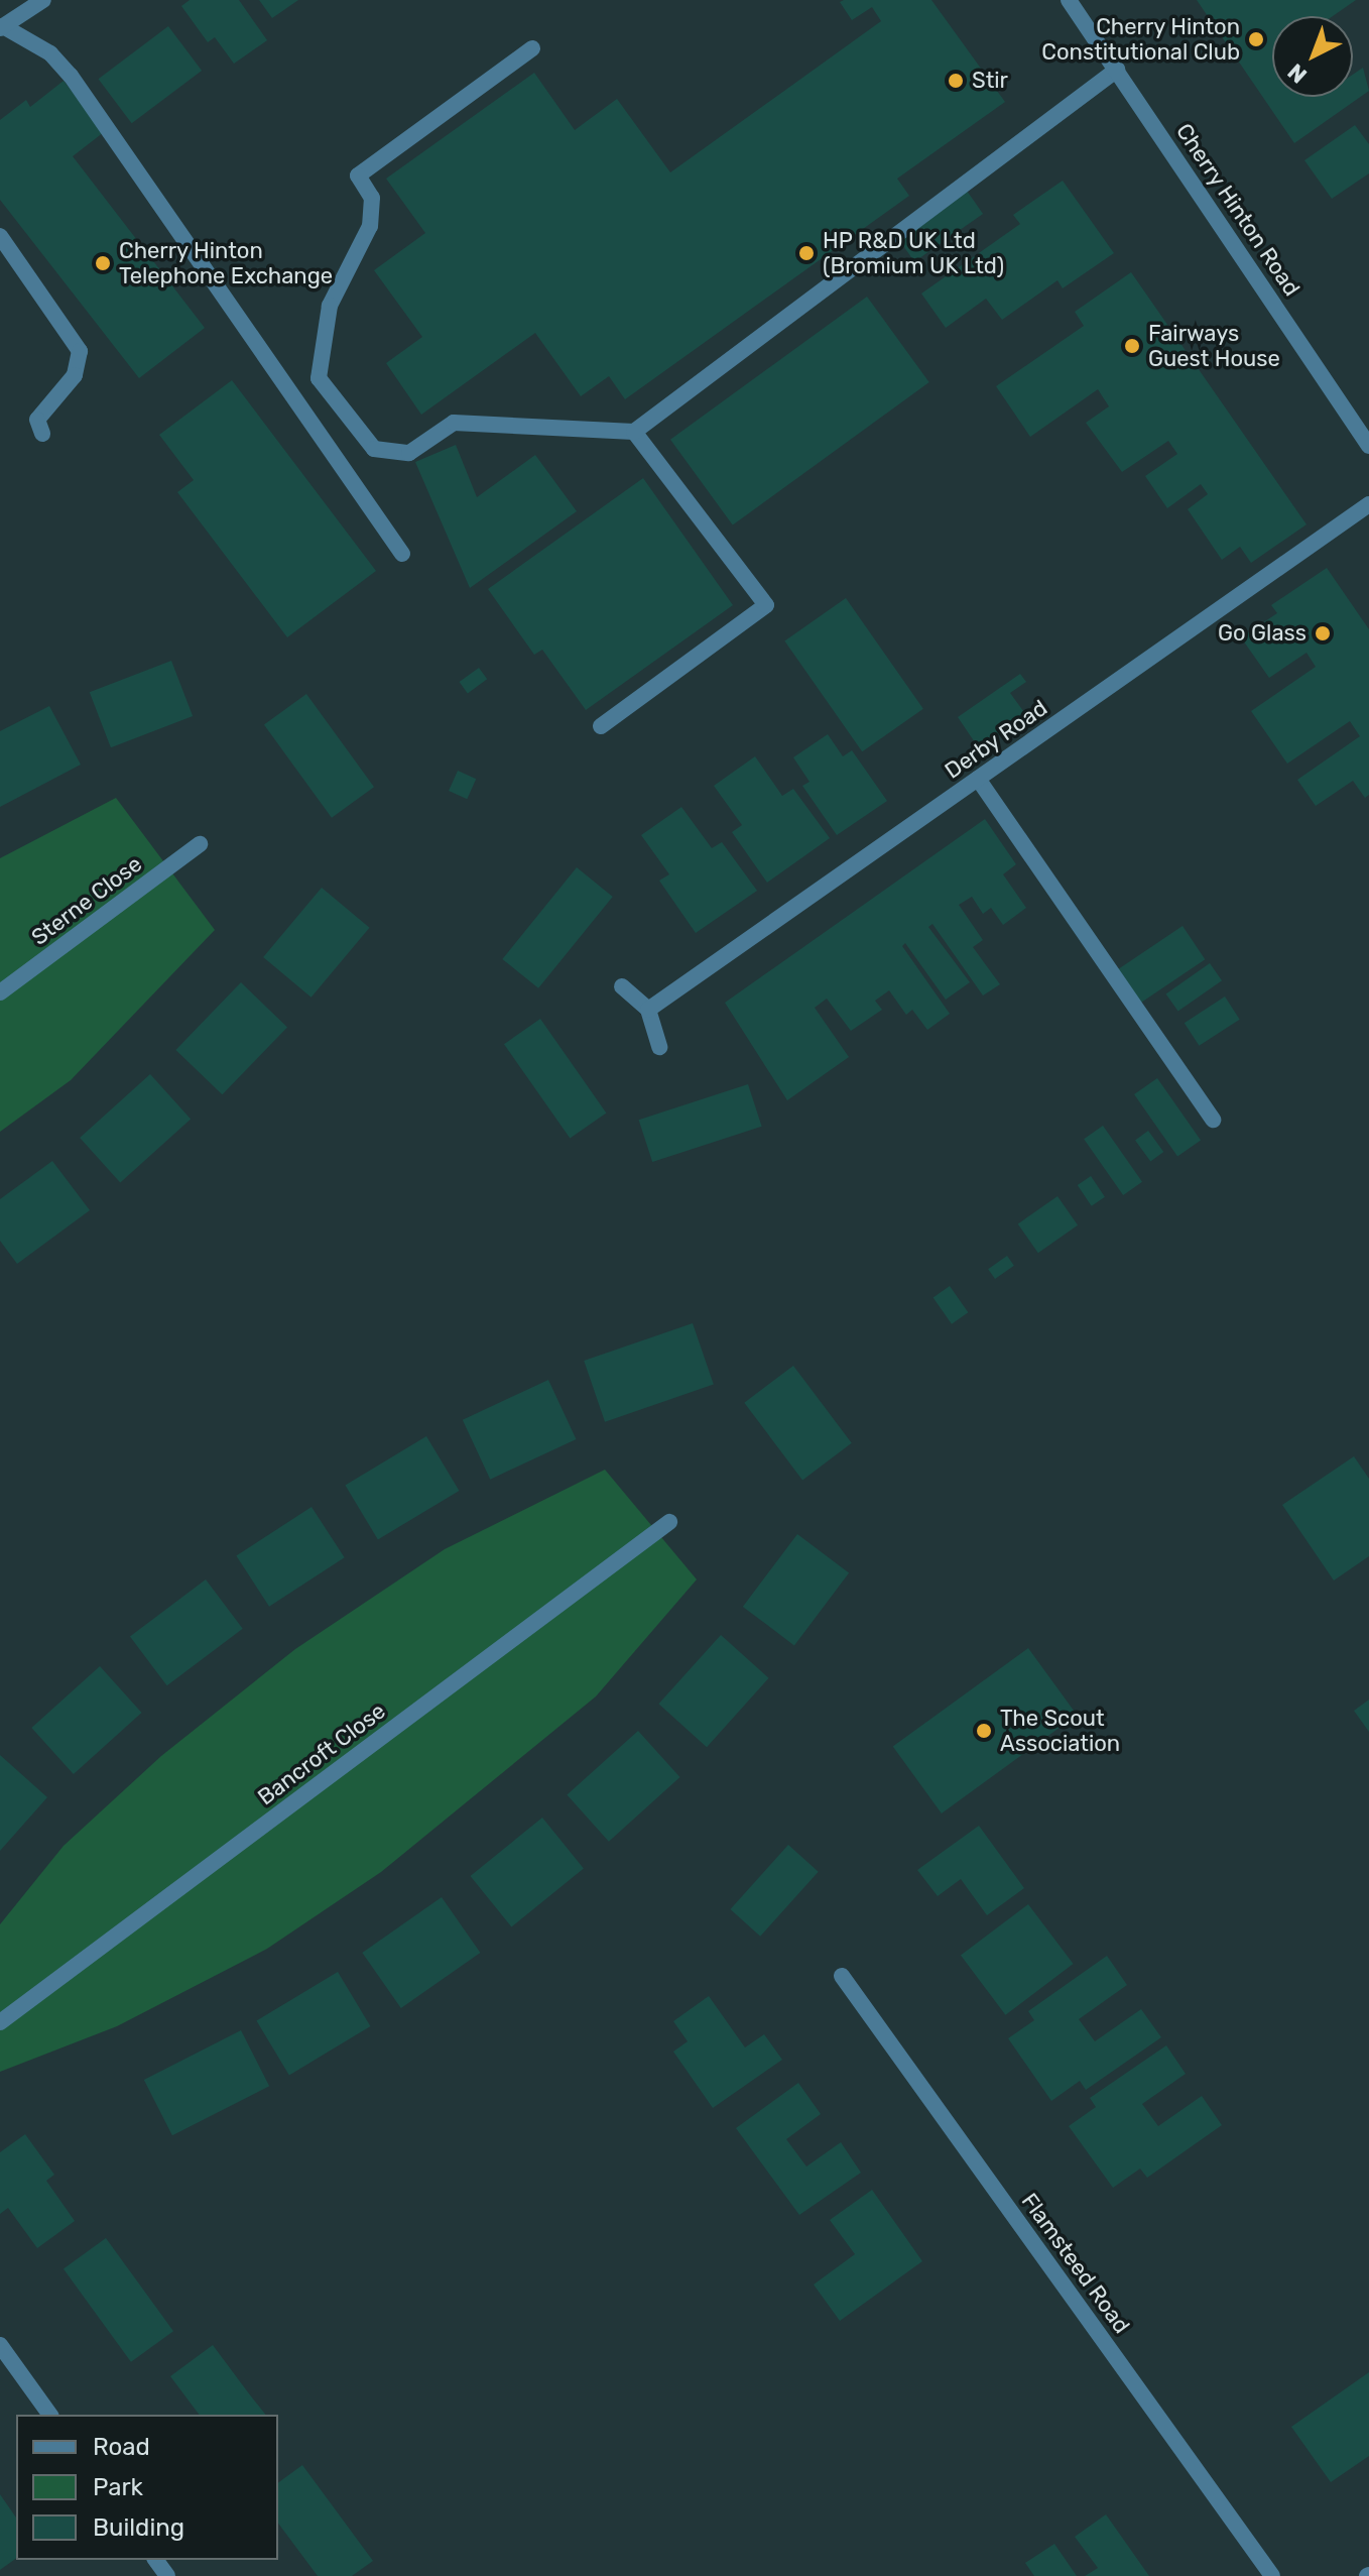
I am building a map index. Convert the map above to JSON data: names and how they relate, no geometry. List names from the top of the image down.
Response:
{
  "streets": {
    "street": [
      "Cherry Hinton Road",
      "Derby Road",
      "Sterne Close",
      "Bancroft Close",
      "Flamsteed Road"
    ]
  },
  "places": [
    "Cherry Hinton Constitutional Club",
    "Stir",
    "HP R&D UK Ltd (Bromium UK Ltd)",
    "Cherry Hinton Telephone Exchange",
    "Fairways Guest House",
    "Go Glass",
    "The Scout Association"
  ],
  "legend": ["Road", "Park", "Building"],
  "north": "bottom left"
}
